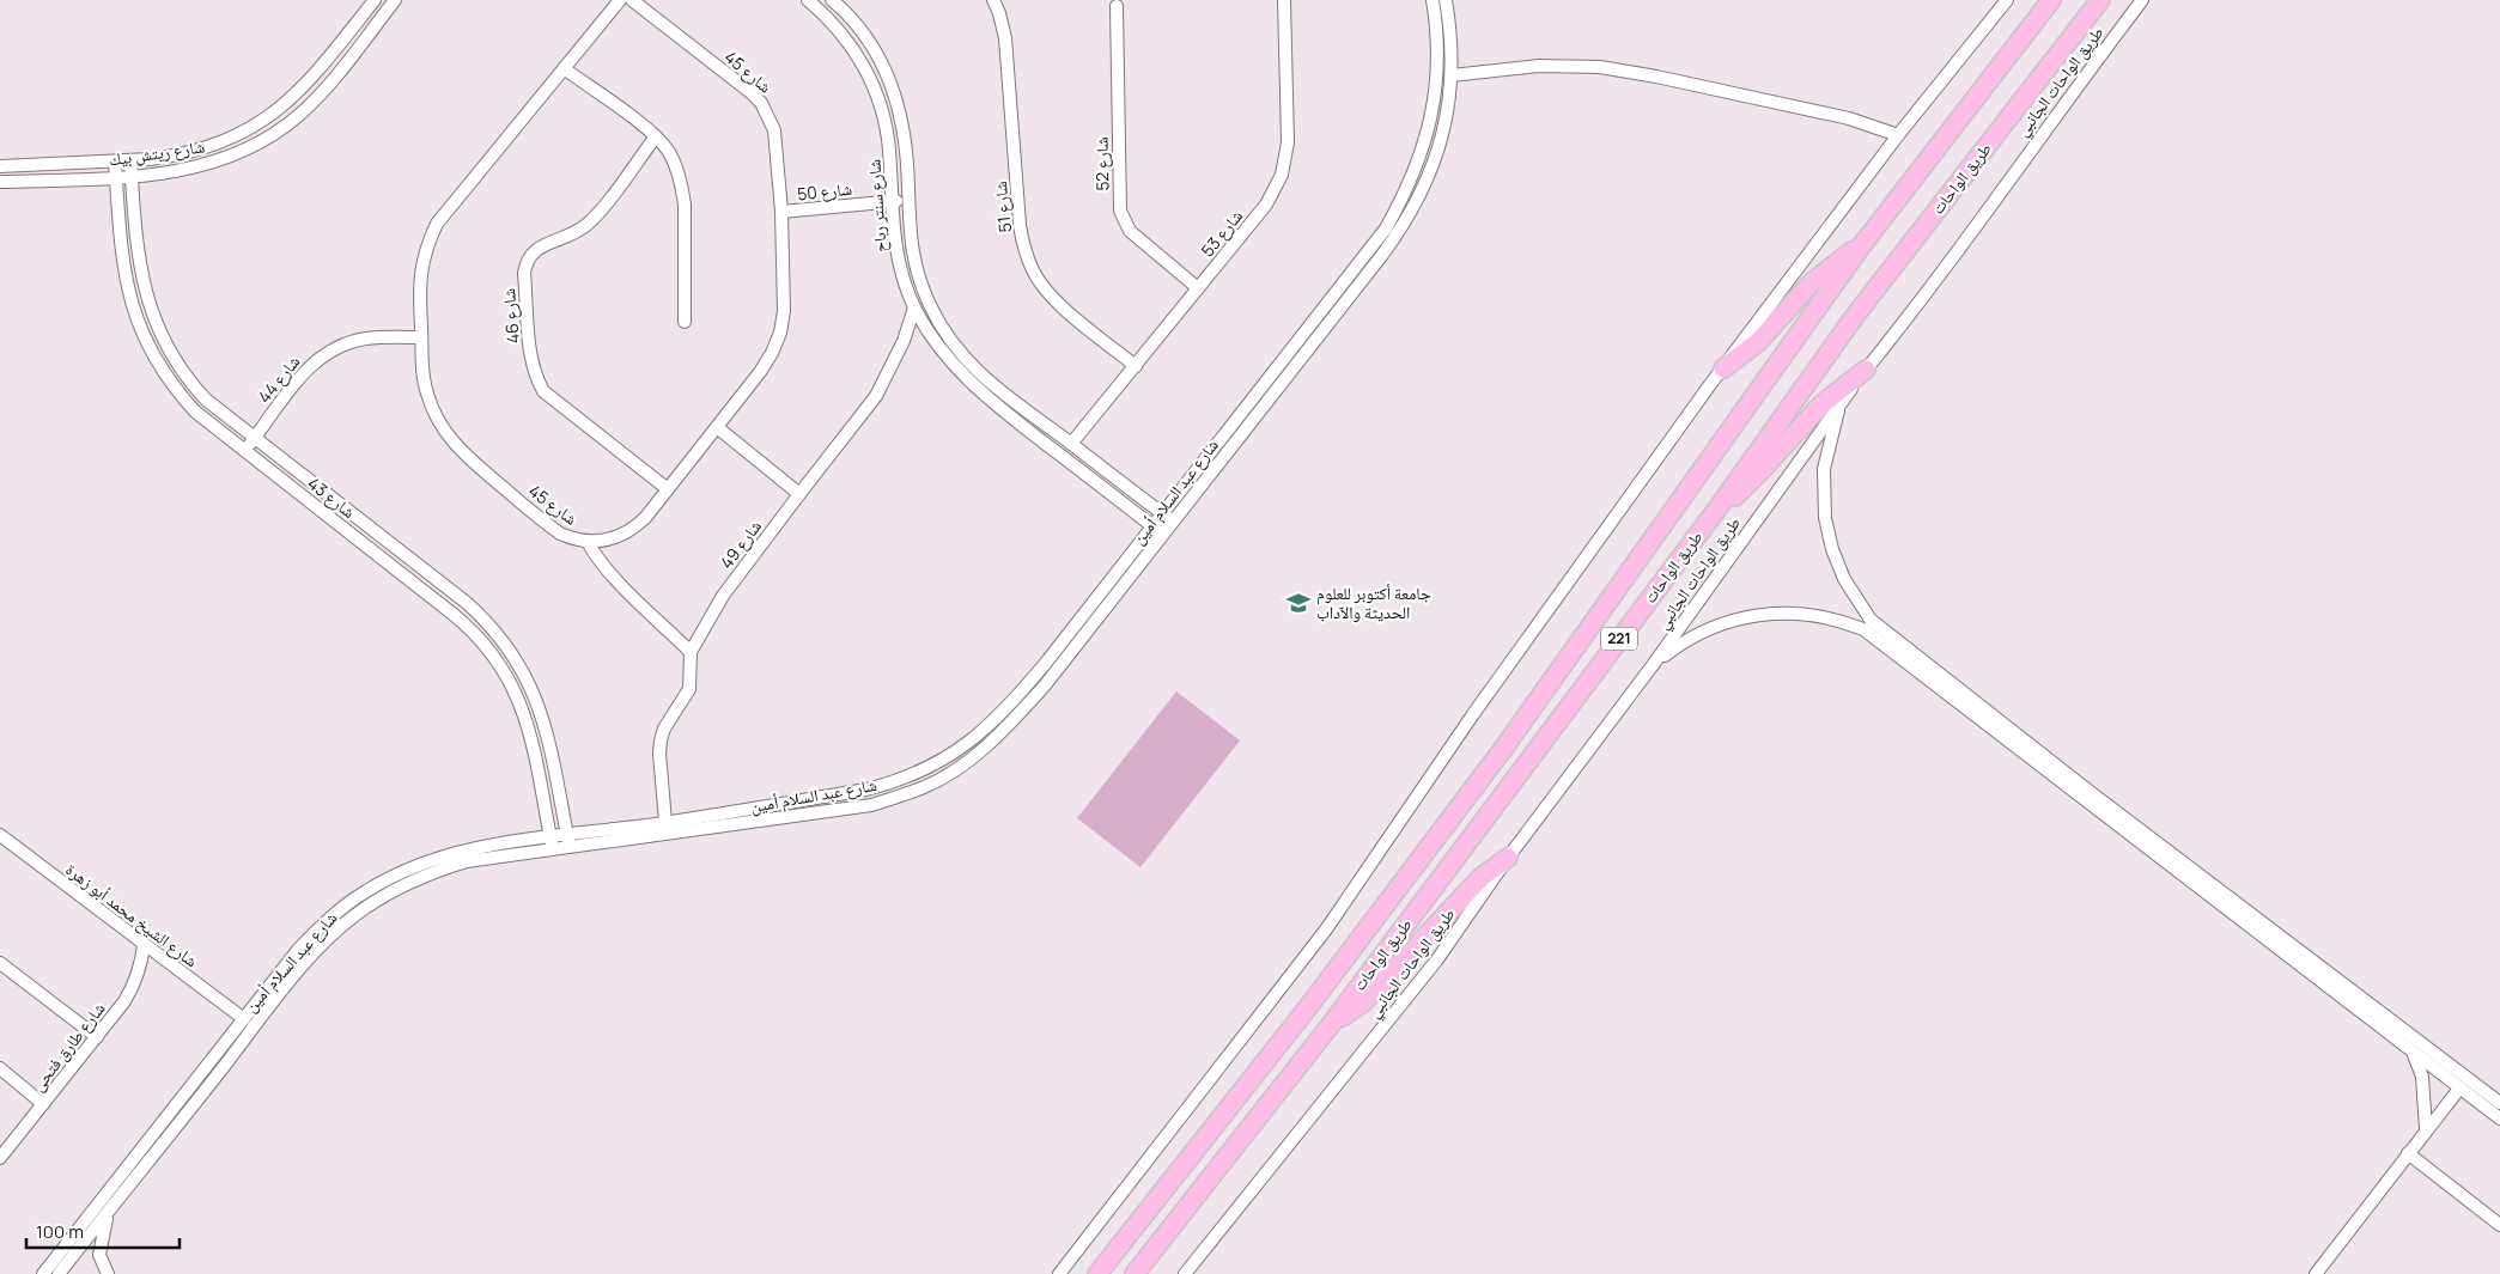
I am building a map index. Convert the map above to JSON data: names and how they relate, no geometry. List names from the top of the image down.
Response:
{
  "streets": {
    "highway": ["طريق الواحات", "221"],
    "street": [
      "شارع 45",
      "طريق الواحات الجانبي",
      "شارع ريتش بيك",
      "شارع 52",
      "شارع 50",
      "شارع سنتر رباح",
      "شارع 51",
      "شارع 53",
      "شارع 46",
      "شارع 44",
      "شارع عبد السلام أمين",
      "شارع 43",
      "شارع 49",
      "شارع الشيخ محمد أبو زهرة",
      "شارع طارق فتحى"
    ]
  },
  "crossings": [
    ["شارع 45", "شارع 50"],
    ["شارع 45", "شارع 46"],
    ["شارع 45", "شارع 44"],
    ["شارع ريتش بيك", "شارع 43"],
    ["شارع 52", "شارع 53"],
    ["شارع 50", "شارع سنتر رباح"],
    ["شارع سنتر رباح", "شارع 53"],
    ["شارع سنتر رباح", "شارع عبد السلام أمين"],
    ["شارع سنتر رباح", "شارع 49"],
    ["شارع 51", "شارع 53"],
    ["شارع 44", "شارع 43"],
    ["شارع عبد السلام أمين", "شارع 43"],
    ["شارع عبد السلام أمين", "شارع 49"],
    ["شارع عبد السلام أمين", "شارع الشيخ محمد أبو زهرة"],
    ["شارع الشيخ محمد أبو زهرة", "شارع طارق فتحى"]
  ],
  "places": {
    "school or university": ["جامعة أكتوبر للعلوم الحديثة والآداب"]
  },
  "scale_bar": "100 m"
}
